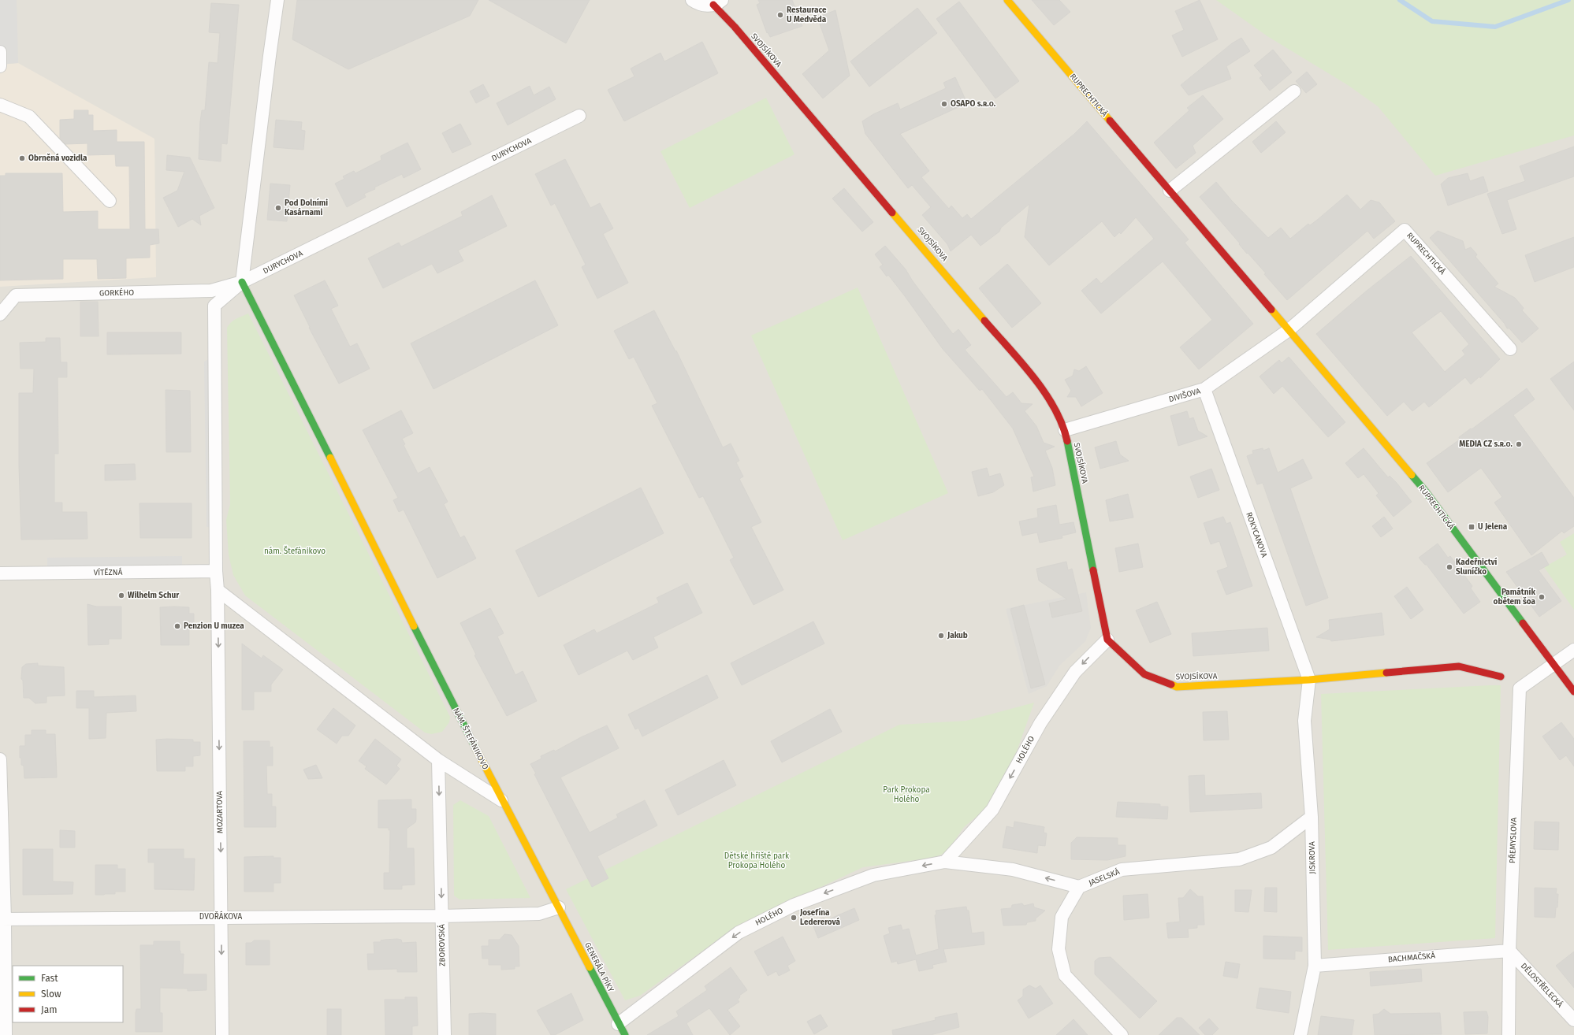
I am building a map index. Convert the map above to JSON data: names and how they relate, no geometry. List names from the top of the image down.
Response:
{
  "streets": {
    "street": [
      "SVOJSÍKOVA",
      "RUPRECHTICKÁ",
      "DURYCHOVA",
      "GORKÉHO",
      "DIVIŠOVA",
      "ROKYCANOVA",
      "VÍTĚZNÁ",
      "NÁM. ŠTEFÁNIKOVO",
      "HOLÉHO",
      "MOZARTOVA",
      "PŘEMYSLOVA",
      "JISKROVA",
      "JASELSKÁ",
      "DVOŘÁKOVA",
      "ZBOROVSKÁ",
      "BACHMAČSKÁ",
      "GENERÁLA PÍKY",
      "DĚLOSTŘELECKÁ"
    ]
  },
  "crossings": [
    ["SVOJSÍKOVA", "DIVIŠOVA"],
    ["SVOJSÍKOVA", "ROKYCANOVA"],
    ["SVOJSÍKOVA", "HOLÉHO"],
    ["SVOJSÍKOVA", "JISKROVA"],
    ["RUPRECHTICKÁ", "DIVIŠOVA"],
    ["RUPRECHTICKÁ", "PŘEMYSLOVA"],
    ["DURYCHOVA", "GORKÉHO"],
    ["DURYCHOVA", "NÁM. ŠTEFÁNIKOVO"],
    ["GORKÉHO", "NÁM. ŠTEFÁNIKOVO"],
    ["DIVIŠOVA", "ROKYCANOVA"],
    ["ROKYCANOVA", "JISKROVA"],
    ["NÁM. ŠTEFÁNIKOVO", "MOZARTOVA"],
    ["NÁM. ŠTEFÁNIKOVO", "ZBOROVSKÁ"],
    ["NÁM. ŠTEFÁNIKOVO", "GENERÁLA PÍKY"],
    ["HOLÉHO", "JASELSKÁ"],
    ["HOLÉHO", "GENERÁLA PÍKY"],
    ["MOZARTOVA", "DVOŘÁKOVA"],
    ["PŘEMYSLOVA", "BACHMAČSKÁ"],
    ["PŘEMYSLOVA", "DĚLOSTŘELECKÁ"],
    ["JISKROVA", "JASELSKÁ"],
    ["JISKROVA", "BACHMAČSKÁ"],
    ["DVOŘÁKOVA", "ZBOROVSKÁ"],
    ["ZBOROVSKÁ", "GENERÁLA PÍKY"],
    ["BACHMAČSKÁ", "DĚLOSTŘELECKÁ"]
  ],
  "one_way": ["HOLÉHO", "MOZARTOVA"],
  "parks": ["nám. Štefánikovo", "Park Prokopa Holého", "Dětské hřiště park Prokopa Holého"],
  "places": {
    "other": [
      "Restaurace U Medvěda",
      "OSAPO s.ʀ.ᴏ.",
      "Obrněná vozidla",
      "Pod Dolními Kasárnami",
      "MEDIA CZ s.ʀ.ᴏ.",
      "Kadeřnictví Sluníčko",
      "Wilhelm Schur",
      "Památník obětem šoa",
      "Penzion U muzea",
      "Jakub",
      "Josefína Ledererová"
    ],
    "transit": ["U Jelena"]
  },
  "legend": ["Fast", "Slow", "Jam"]
}
